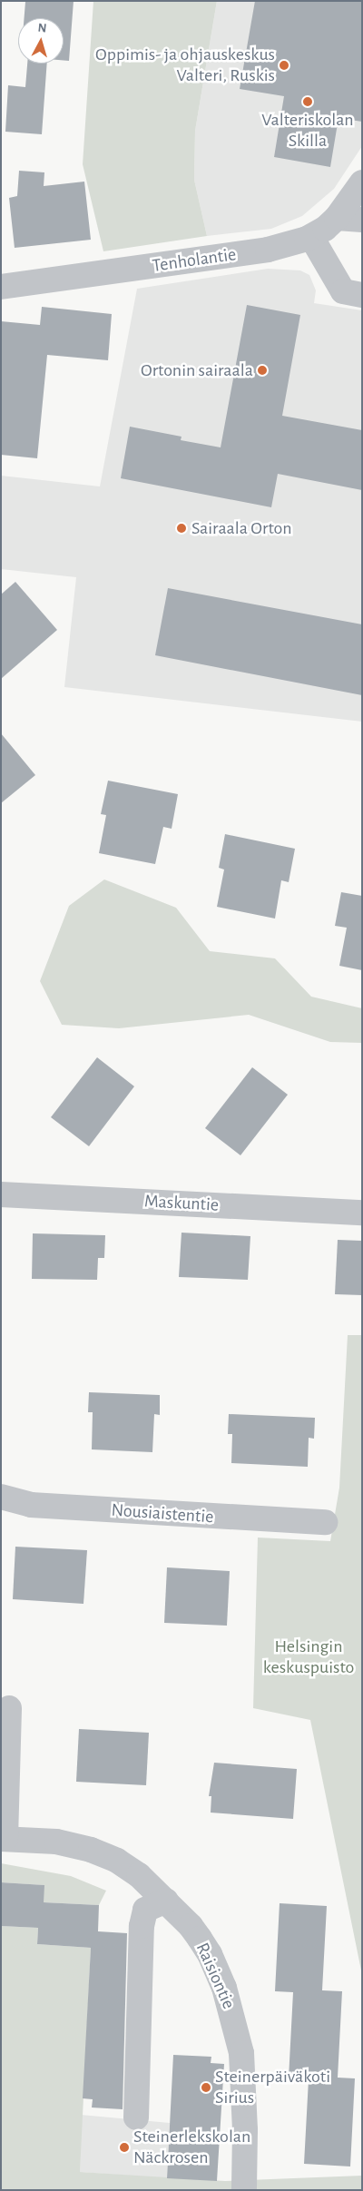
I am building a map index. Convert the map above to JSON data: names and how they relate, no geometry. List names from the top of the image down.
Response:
{
  "streets": {
    "street": [
      "Tenholantie",
      "Maskuntie",
      "Nousiaistentie",
      "Raisiontie"
    ]
  },
  "parks": ["Helsingin keskuspuisto"],
  "places": [
    "Oppimis- ja ohjauskeskus Valteri, Ruskis",
    "Valteriskolan Skilla",
    "Ortonin sairaala",
    "Sairaala Orton",
    "Steinerpäiväkoti Sirius",
    "Steinerlekskolan Näckrosen"
  ],
  "north": "top"
}
